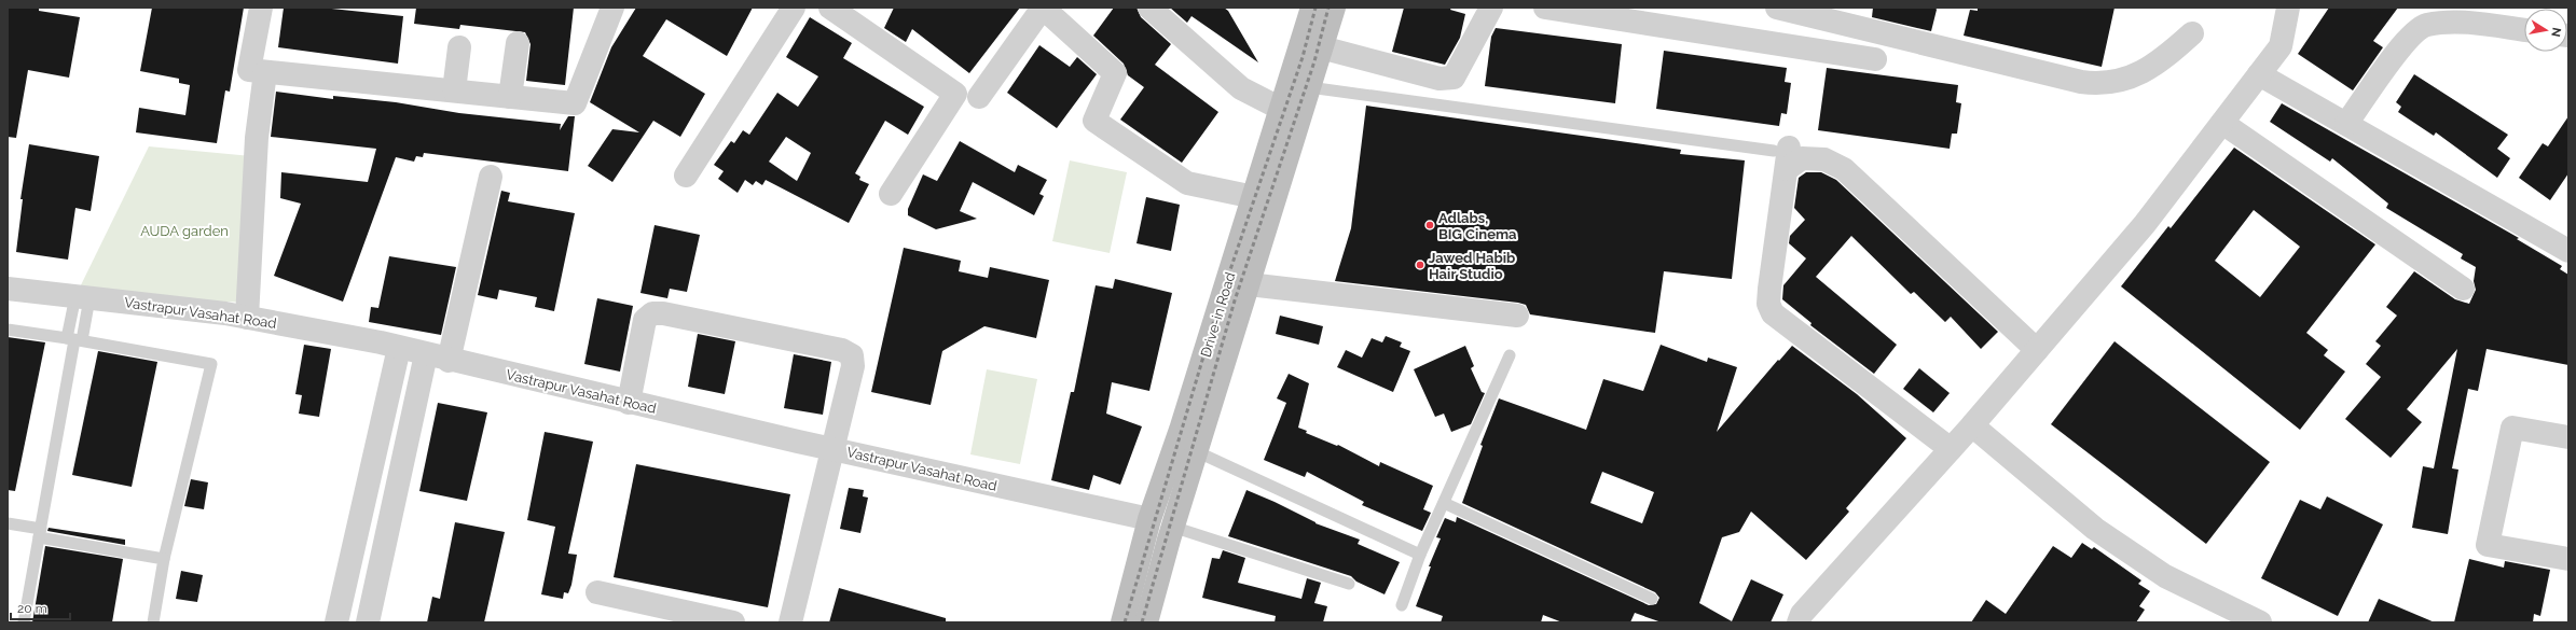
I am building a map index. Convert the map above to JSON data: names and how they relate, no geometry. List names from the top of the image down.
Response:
{
  "streets": {
    "main road": ["Drive-in Road"],
    "street": ["Vastrapur Vasahat Road"]
  },
  "crossings": [
    ["Vastrapur Vasahat Road", "Drive-in Road"]
  ],
  "parks": ["AUDA garden"],
  "places": ["Adlabs, BIG Cinema", "Jawed Habib Hair Studio"],
  "scale_bar": "20 m",
  "north": "right"
}
